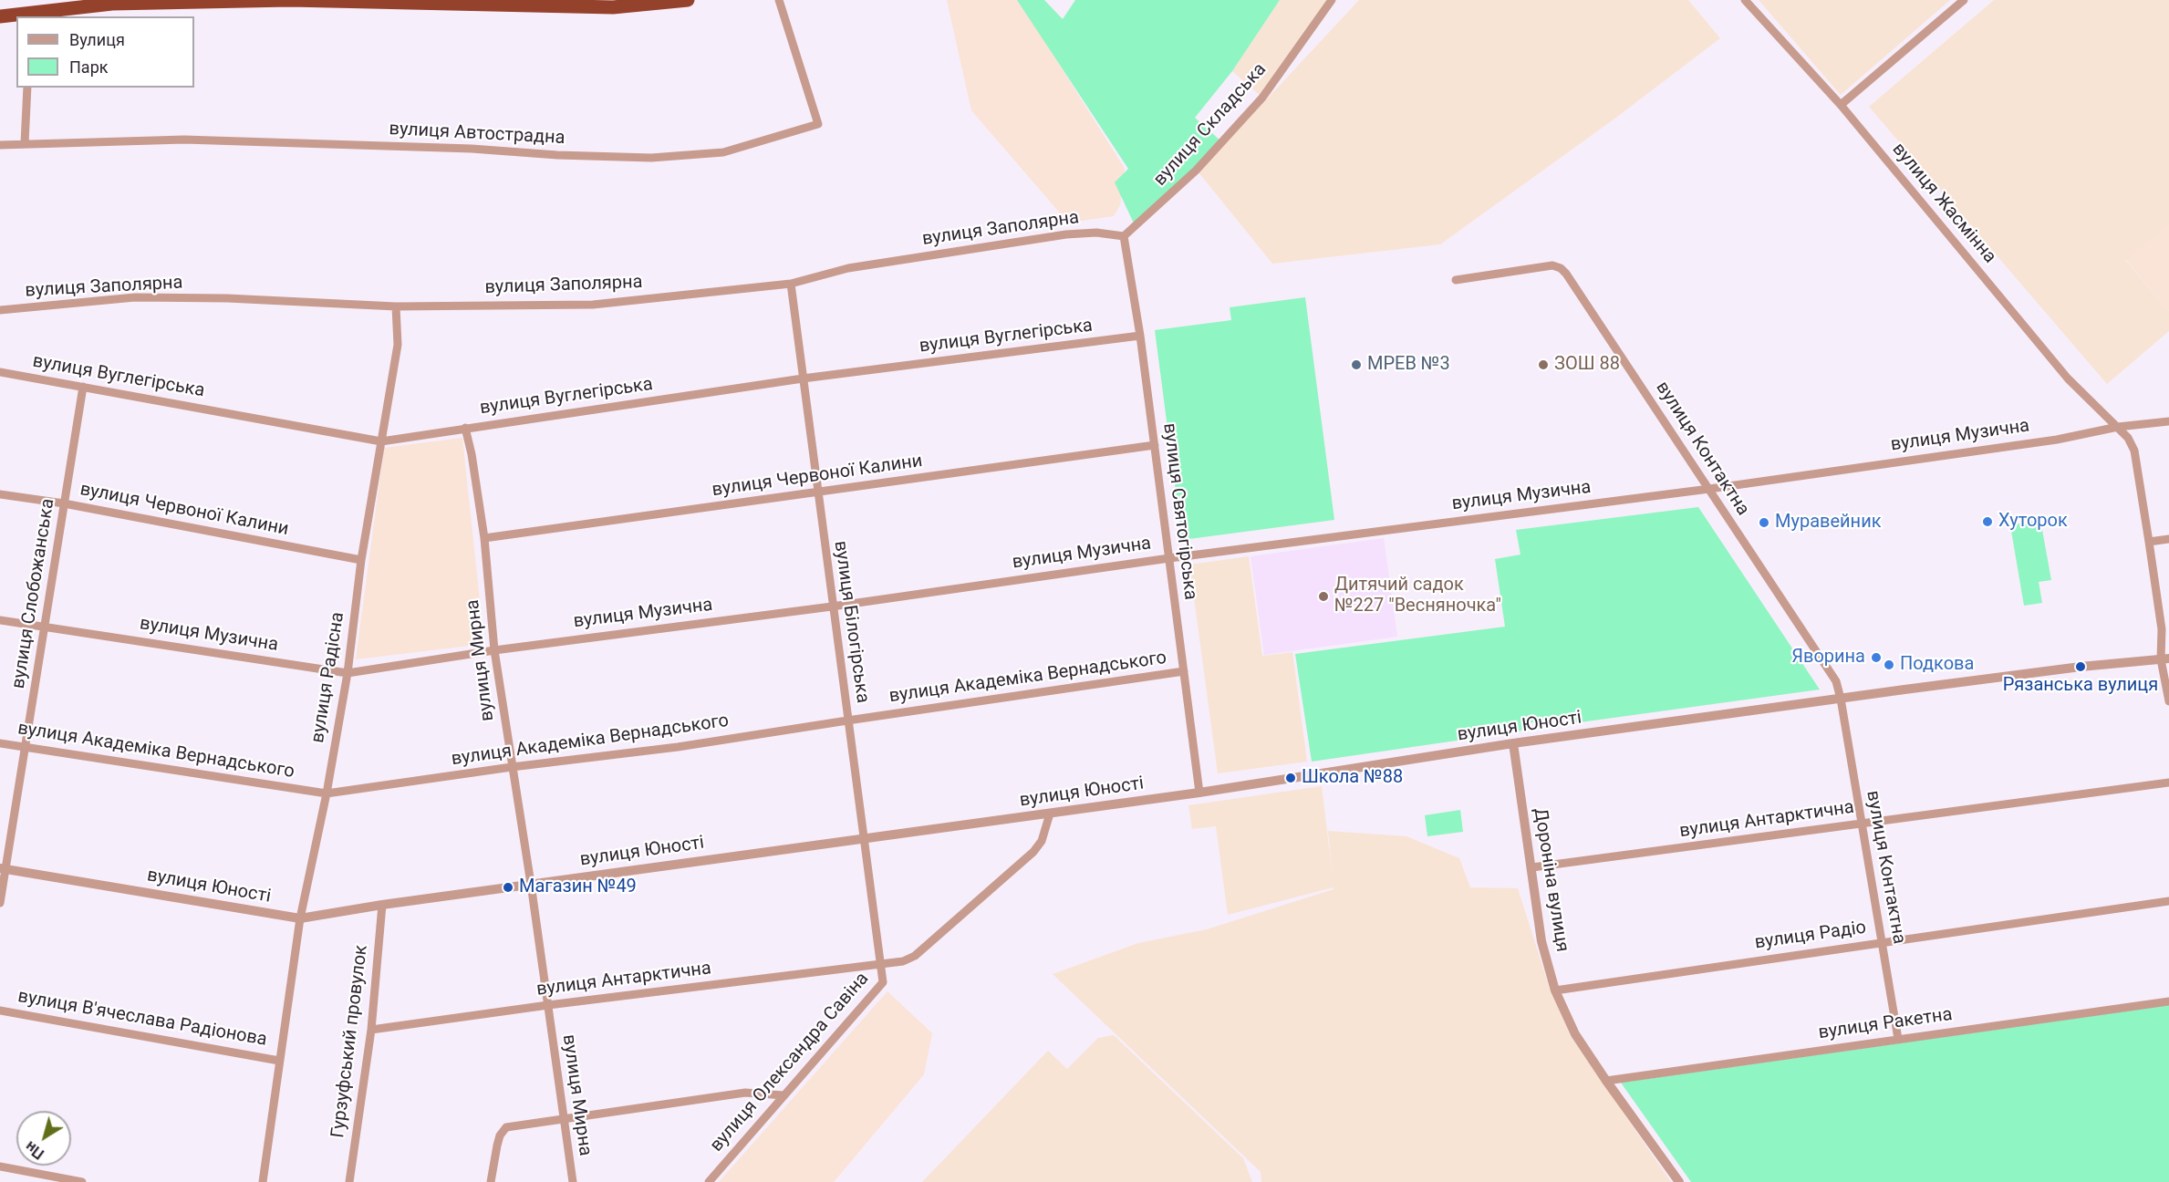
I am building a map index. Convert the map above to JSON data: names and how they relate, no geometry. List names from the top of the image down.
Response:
{
  "streets": {
    "street": [
      "вулиця Складська",
      "вулиця Автострадна",
      "вулиця Жасмінна",
      "вулиця Заполярна",
      "вулиця Вуглегірська",
      "вулиця Музична",
      "вулиця Контактна",
      "вулиця Червоної Калини",
      "вулиця Святогірська",
      "вулиця Слобожанська",
      "вулиця Білогірська",
      "вулиця Мирна",
      "вулиця Радісна",
      "вулиця Академіка Вернадського",
      "вулиця Юності",
      "вулиця Антарктична",
      "Дороніна вулиця",
      "вулиця Радіо",
      "вулиця В'ячеслава Радіонова",
      "вулиця Ракетна",
      "Гурзуфський провулок",
      "вулиця Олександра Савіна"
    ]
  },
  "crossings": [
    ["вулиця Складська", "вулиця Заполярна"],
    ["вулиця Складська", "вулиця Святогірська"],
    ["вулиця Жасмінна", "вулиця Музична"],
    ["вулиця Жасмінна", "вулиця Юності"],
    ["вулиця Заполярна", "вулиця Святогірська"],
    ["вулиця Заполярна", "вулиця Білогірська"],
    ["вулиця Заполярна", "вулиця Радісна"],
    ["вулиця Вуглегірська", "вулиця Святогірська"],
    ["вулиця Вуглегірська", "вулиця Слобожанська"],
    ["вулиця Вуглегірська", "вулиця Білогірська"],
    ["вулиця Вуглегірська", "вулиця Мирна"],
    ["вулиця Вуглегірська", "вулиця Радісна"],
    ["вулиця Музична", "вулиця Контактна"],
    ["вулиця Музична", "вулиця Святогірська"],
    ["вулиця Музична", "вулиця Слобожанська"],
    ["вулиця Музична", "вулиця Білогірська"],
    ["вулиця Музична", "вулиця Мирна"],
    ["вулиця Музична", "вулиця Радісна"],
    ["вулиця Контактна", "вулиця Юності"],
    ["вулиця Контактна", "вулиця Антарктична"],
    ["вулиця Контактна", "вулиця Радіо"],
    ["вулиця Контактна", "вулиця Ракетна"],
    ["вулиця Червоної Калини", "вулиця Святогірська"],
    ["вулиця Червоної Калини", "вулиця Слобожанська"],
    ["вулиця Червоної Калини", "вулиця Білогірська"],
    ["вулиця Червоної Калини", "вулиця Мирна"],
    ["вулиця Червоної Калини", "вулиця Радісна"],
    ["вулиця Святогірська", "вулиця Академіка Вернадського"],
    ["вулиця Святогірська", "вулиця Юності"],
    ["вулиця Слобожанська", "вулиця Академіка Вернадського"],
    ["вулиця Слобожанська", "вулиця Юності"],
    ["вулиця Білогірська", "вулиця Академіка Вернадського"],
    ["вулиця Білогірська", "вулиця Юності"],
    ["вулиця Білогірська", "вулиця Антарктична"],
    ["вулиця Білогірська", "вулиця Олександра Савіна"],
    ["вулиця Мирна", "вулиця Академіка Вернадського"],
    ["вулиця Мирна", "вулиця Юності"],
    ["вулиця Мирна", "вулиця Антарктична"],
    ["вулиця Радісна", "вулиця Академіка Вернадського"],
    ["вулиця Радісна", "вулиця Юності"],
    ["вулиця Радісна", "вулиця В'ячеслава Радіонова"],
    ["вулиця Юності", "Дороніна вулиця"],
    ["вулиця Юності", "Гурзуфський провулок"],
    ["вулиця Юності", "вулиця Олександра Савіна"],
    ["вулиця Антарктична", "Дороніна вулиця"],
    ["вулиця Антарктична", "Гурзуфський провулок"],
    ["вулиця Антарктична", "вулиця Олександра Савіна"],
    ["Дороніна вулиця", "вулиця Радіо"],
    ["Дороніна вулиця", "вулиця Ракетна"]
  ],
  "places": [
    "МРЕВ №3",
    "ЗОШ 88",
    "Хуторок",
    "Муравейник",
    "Дитячий садок №227 \"Весняночка\"",
    "Яворина",
    "Подкова",
    "Рязанська вулиця",
    "Школа №88",
    "Магазин №49"
  ],
  "legend": ["Вулиця", "Парк"],
  "north": "bottom left"
}
